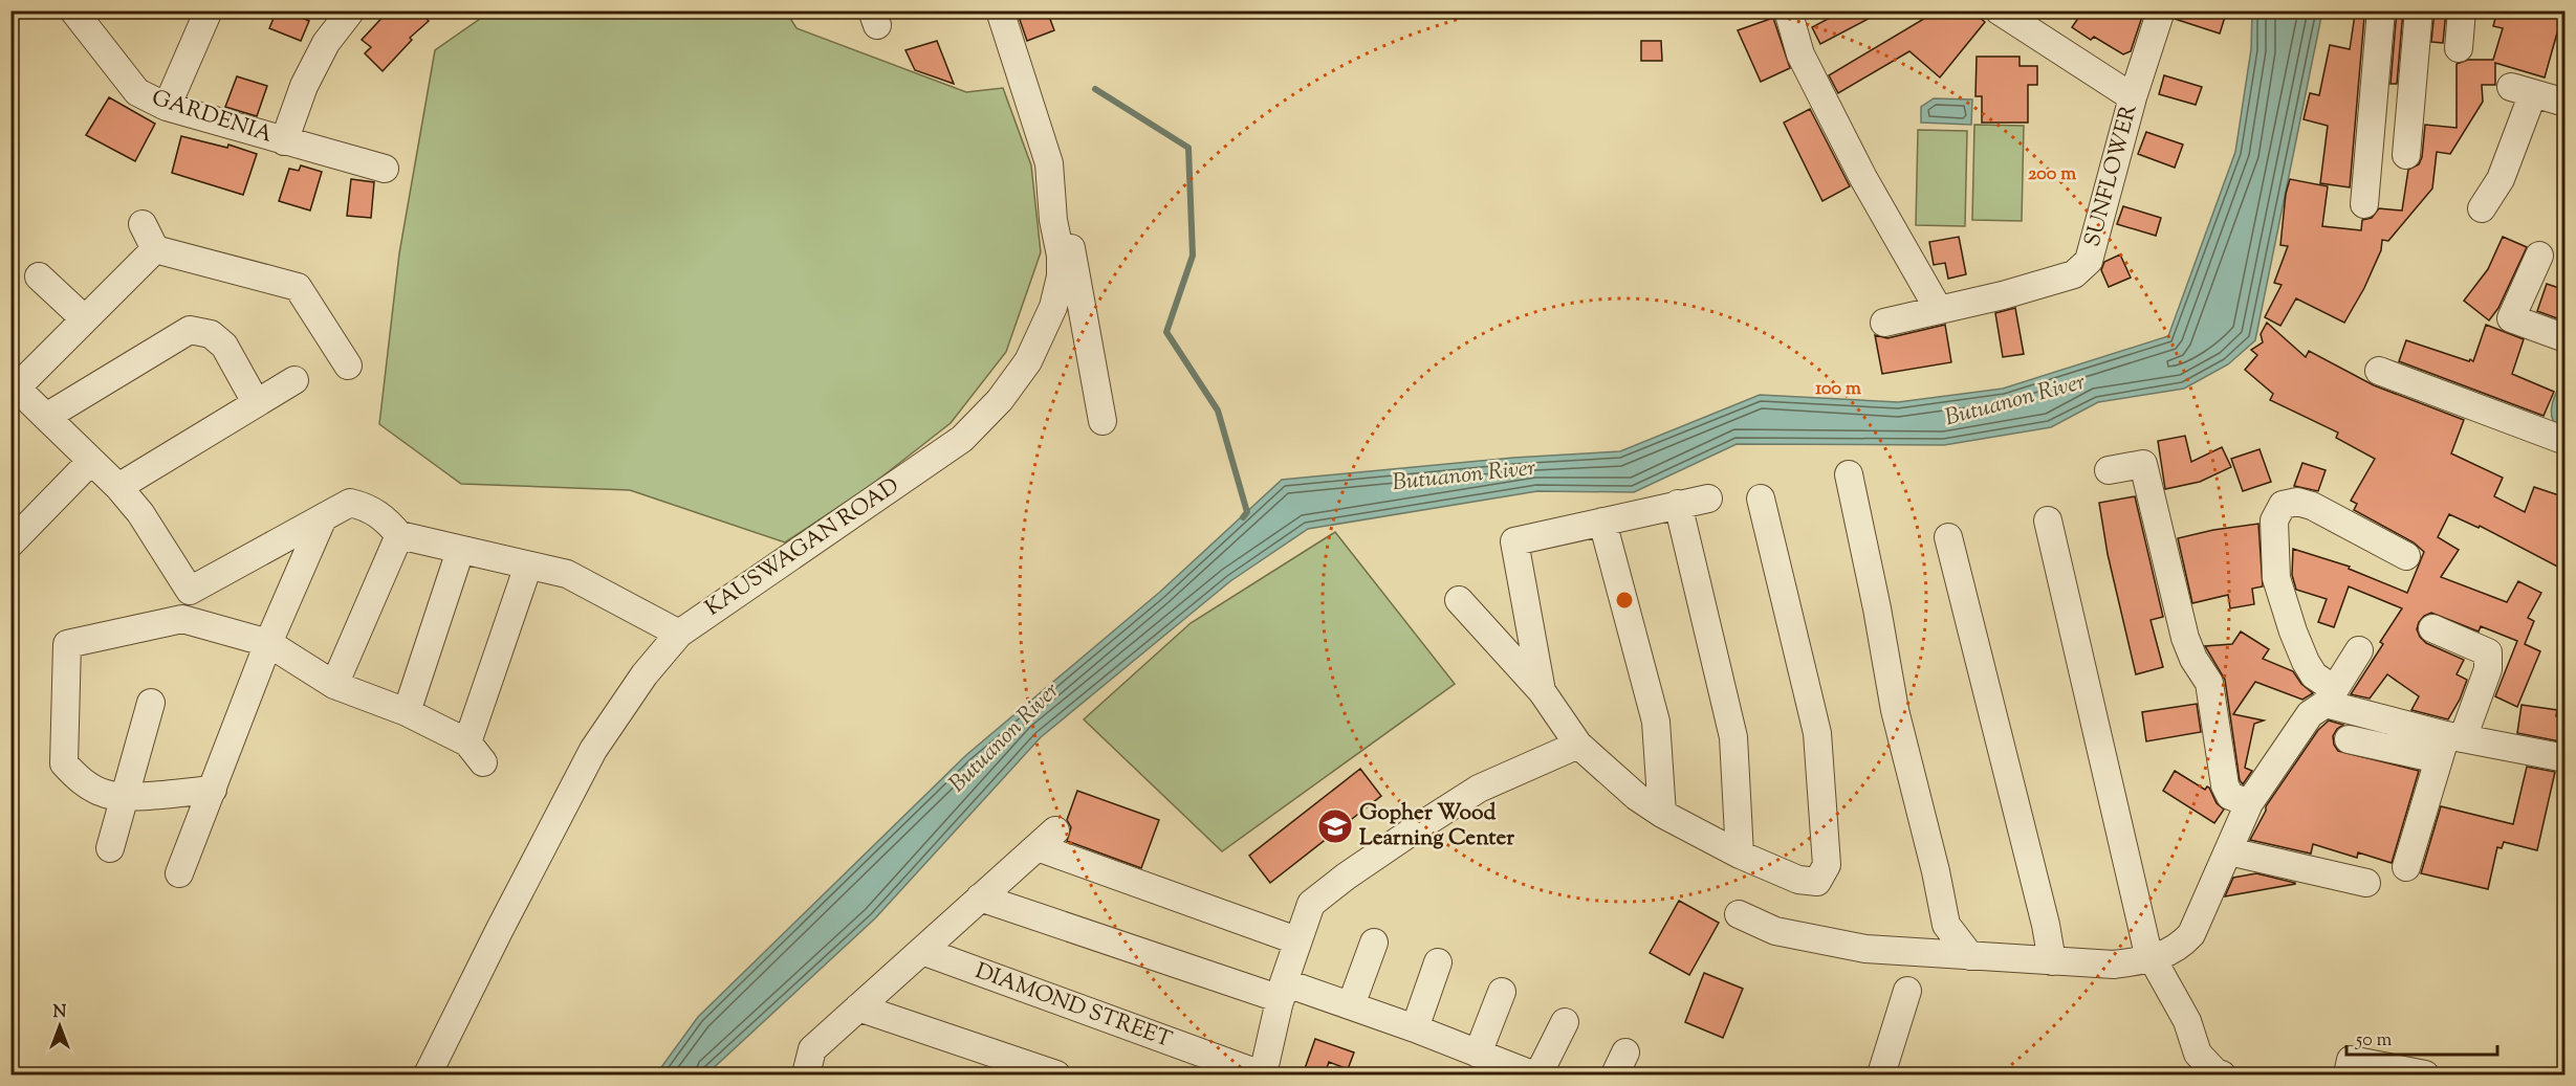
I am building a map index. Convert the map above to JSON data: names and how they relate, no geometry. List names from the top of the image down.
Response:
{
  "streets": {
    "street": [
      "GARDENIA",
      "SUNFLOWER",
      "KAUSWAGAN ROAD",
      "DIAMOND STREET"
    ]
  },
  "water": ["Butuanon River"],
  "places": {
    "school or university": ["Gopher Wood Learning Center"]
  },
  "scale_bar": "50 m",
  "north": "top",
  "rings": ["200 m", "100 m"]
}
